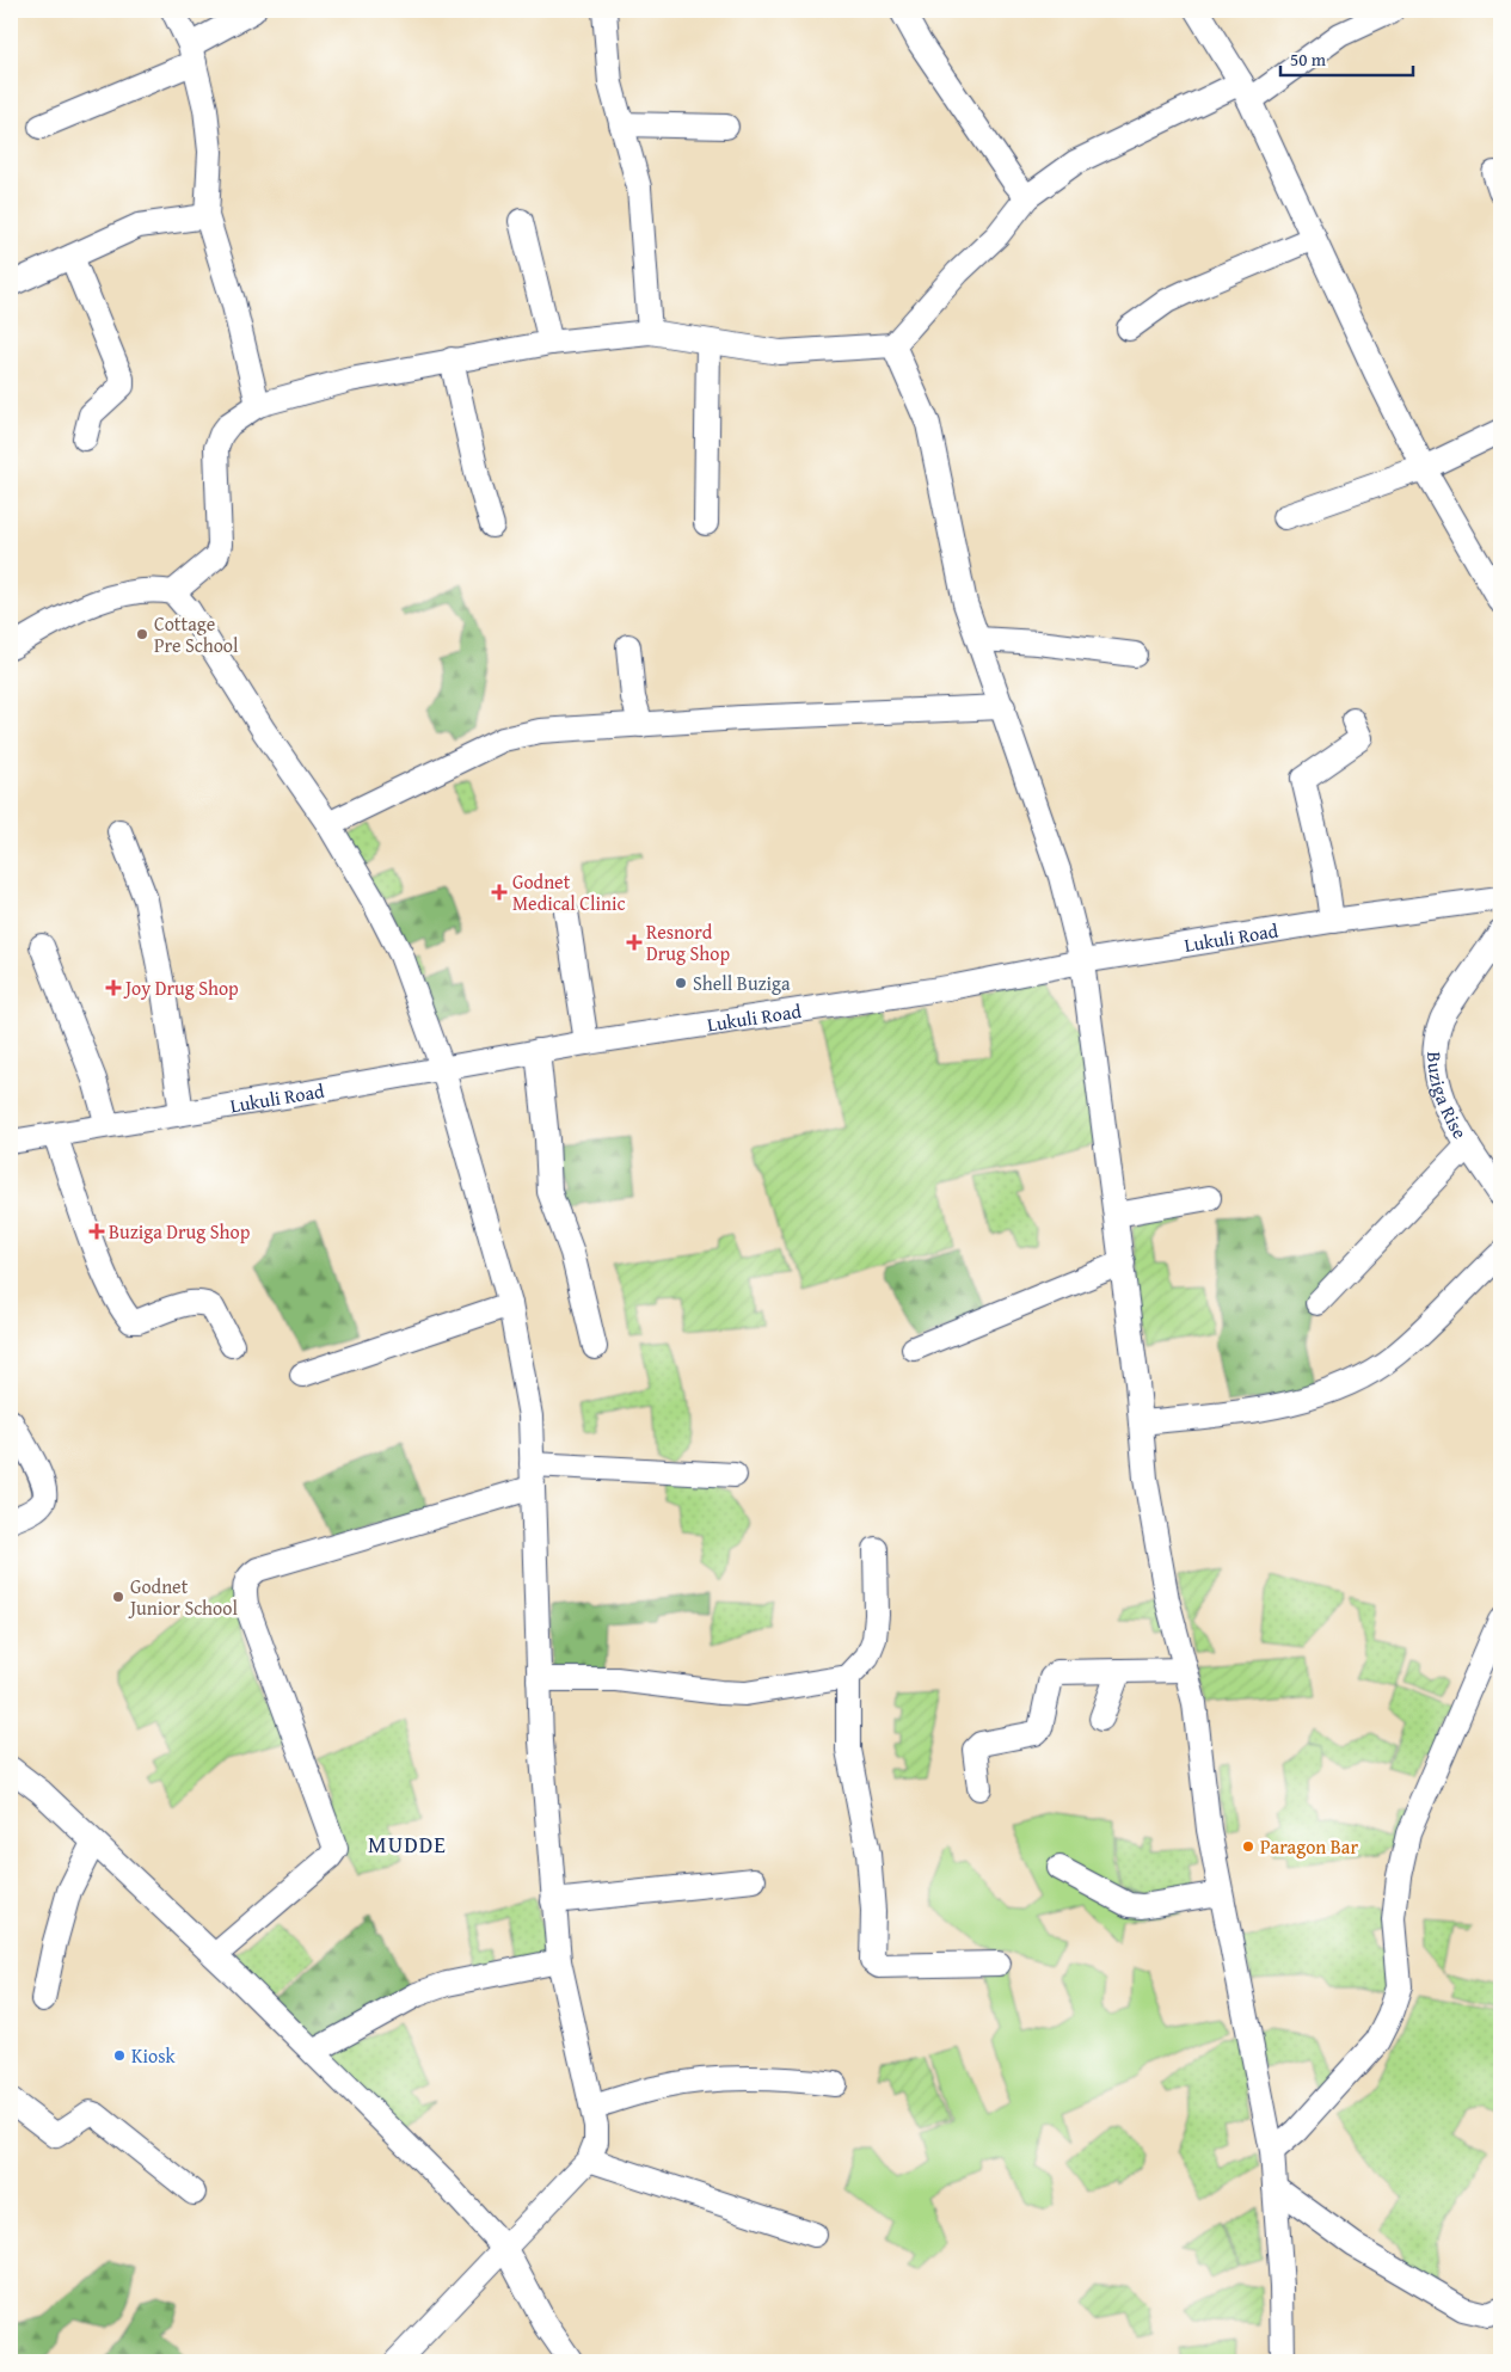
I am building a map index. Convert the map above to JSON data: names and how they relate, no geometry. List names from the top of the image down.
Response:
{
  "streets": {
    "street": ["Lukuli Road", "Buziga Rise"]
  },
  "districts": ["MUDDE"],
  "places": {
    "other": [
      "Cottage Pre School",
      "Shell Buziga",
      "Godnet Junior School",
      "Paragon Bar",
      "Kiosk"
    ],
    "health": [
      "Godnet Medical Clinic",
      "Resnord Drug Shop",
      "Joy Drug Shop",
      "Buziga Drug Shop"
    ]
  },
  "scale_bar": "50 m"
}
